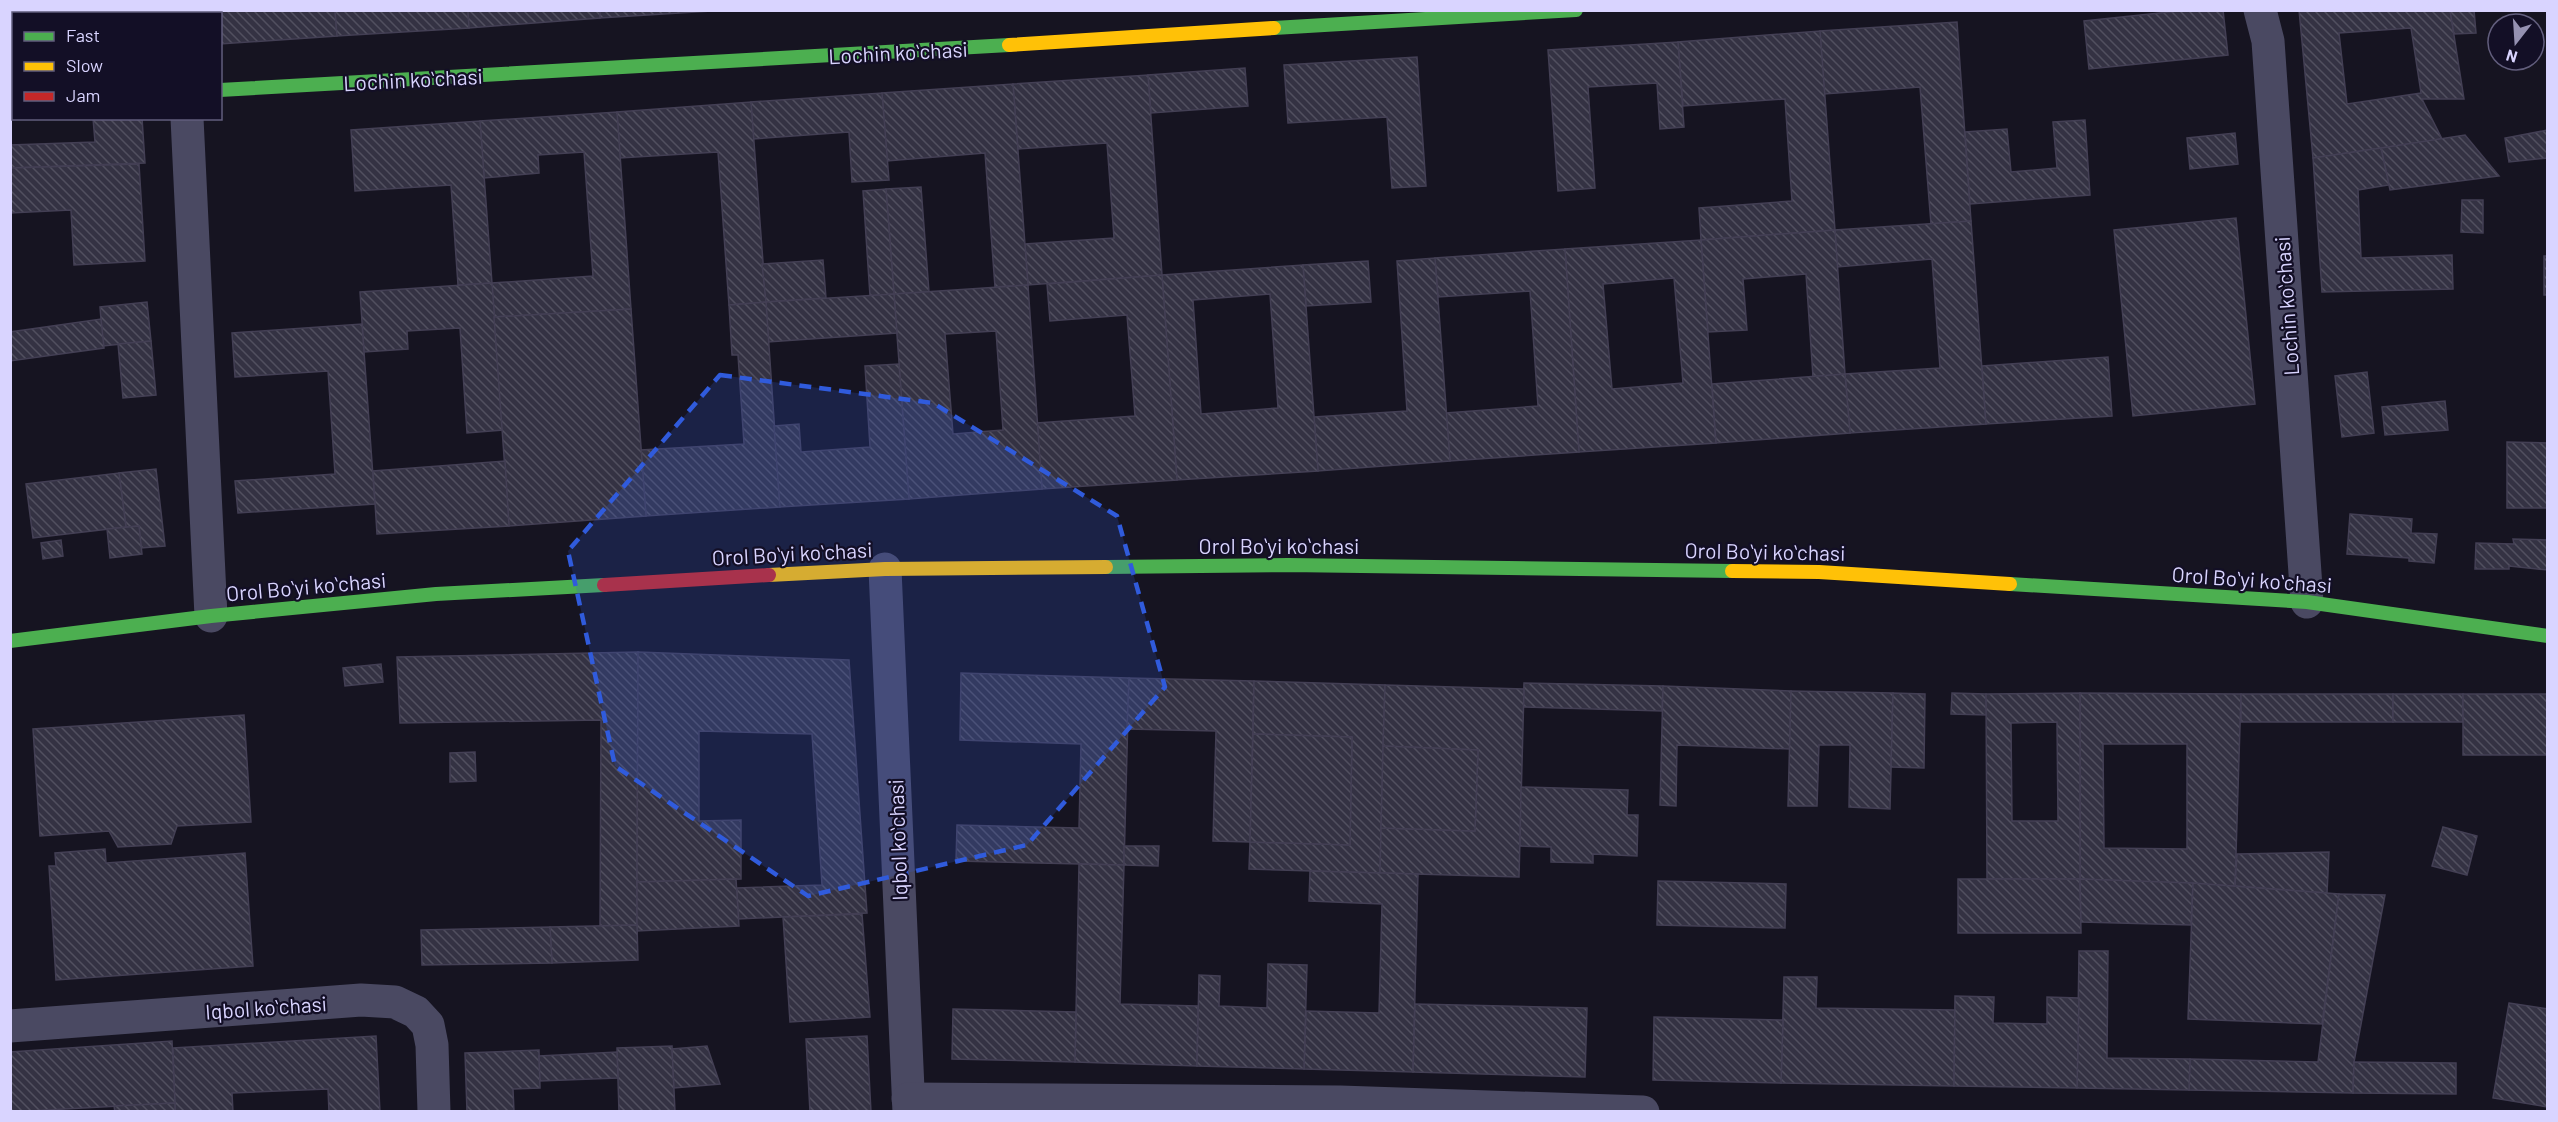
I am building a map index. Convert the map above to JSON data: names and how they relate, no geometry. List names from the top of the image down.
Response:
{
  "streets": {
    "street": ["Lochin koʻchasi", "Orol Boʻyi koʻchasi", "Iqbol koʻchasi"]
  },
  "crossings": [
    ["Lochin koʻchasi", "Orol Boʻyi koʻchasi"],
    ["Orol Boʻyi koʻchasi", "Iqbol koʻchasi"]
  ],
  "legend": ["Fast", "Slow", "Jam"],
  "north": "bottom"
}
